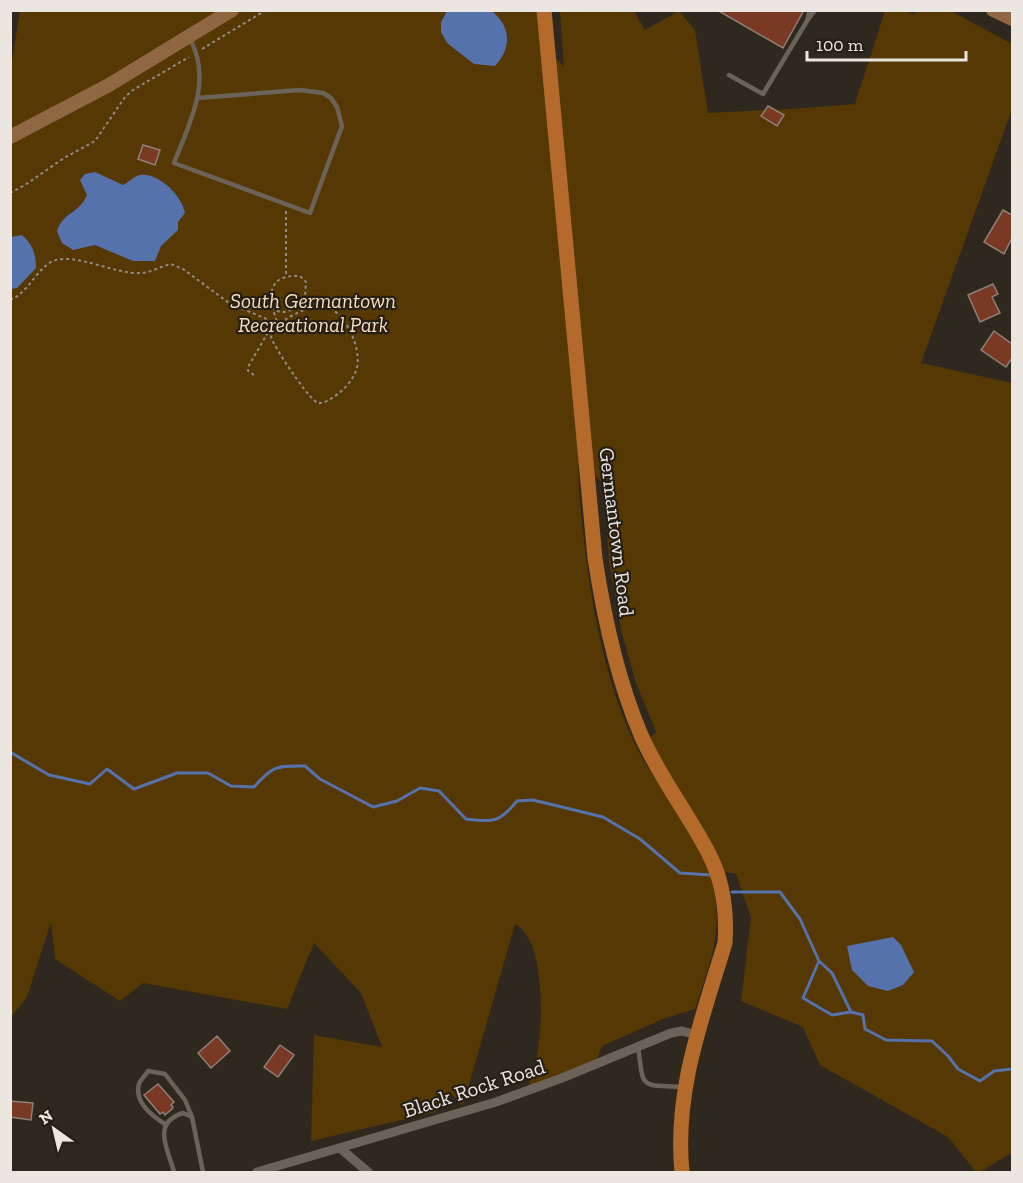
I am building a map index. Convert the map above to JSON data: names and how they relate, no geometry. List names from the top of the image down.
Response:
{
  "streets": {
    "main road": ["Germantown Road"],
    "street": ["Black Rock Road"]
  },
  "crossings": [
    ["Germantown Road", "Black Rock Road"]
  ],
  "parks": ["South Germantown Recreational Park"],
  "scale_bar": "100 m",
  "north": "top left"
}
